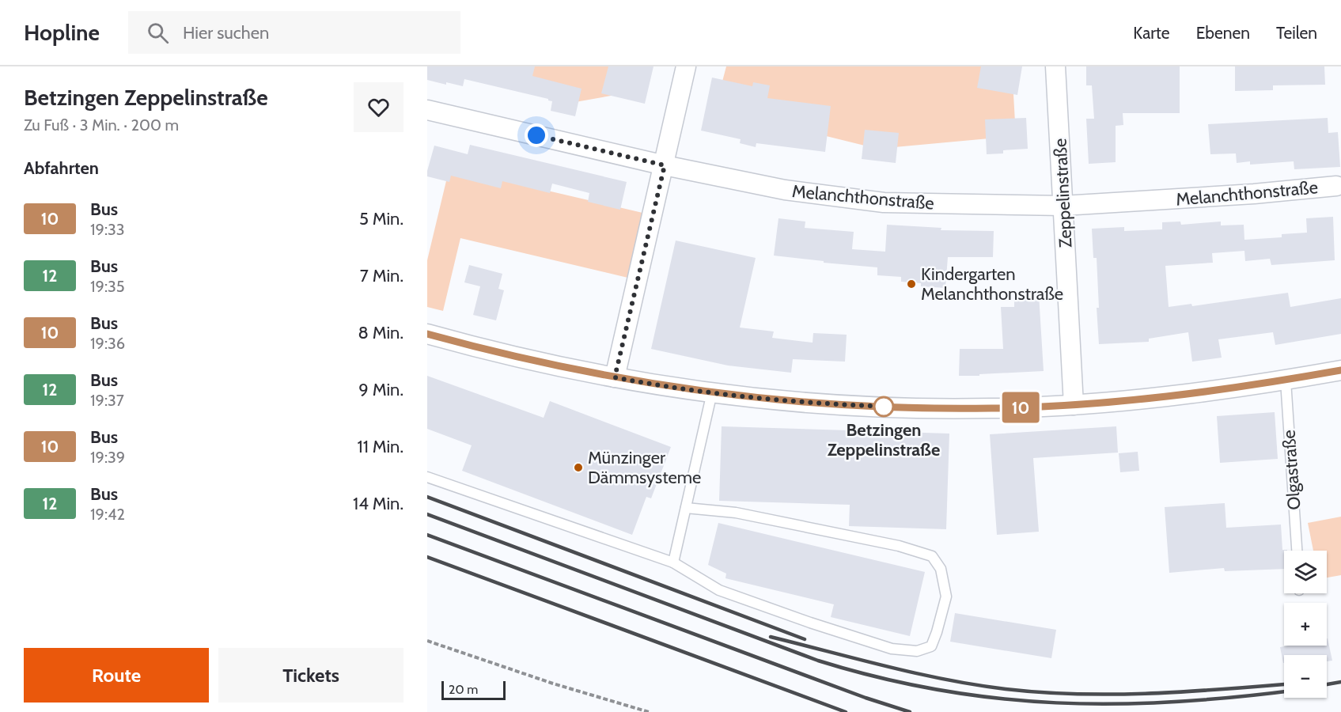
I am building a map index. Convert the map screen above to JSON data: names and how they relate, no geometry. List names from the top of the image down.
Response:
{
  "streets": {
    "street": ["Zeppelinstraße", "Melanchthonstraße"],
    "lane": ["Olgastraße"]
  },
  "crossings": [
    ["Zeppelinstraße", "Melanchthonstraße"]
  ],
  "places": ["Kindergarten Melanchthonstraße", "Betzingen Zeppelinstraße", "Münzinger Dämmsysteme"],
  "lines": ["bus line 10"],
  "scale_bar": "20 m",
  "page": {
    "header": "Hopline",
    "search": "Hier suchen",
    "nav": ["Karte", "Ebenen", "Teilen"],
    "heading": [
      ["Betzingen Zeppelinstraße", "Zu Fuß · 3 Min. · 200 m"],
      "Abfahrten"
    ],
    "on_map": "10",
    "list": [
      {
        "mark": "10",
        "name": "Bus",
        "note": "19:33",
        "value": "5 Min."
      },
      {
        "mark": "12",
        "name": "Bus",
        "note": "19:35",
        "value": "7 Min."
      },
      {
        "mark": "10",
        "name": "Bus",
        "note": "19:36",
        "value": "8 Min."
      },
      {
        "mark": "12",
        "name": "Bus",
        "note": "19:37",
        "value": "9 Min."
      },
      {
        "mark": "10",
        "name": "Bus",
        "note": "19:39",
        "value": "11 Min."
      },
      {
        "mark": "12",
        "name": "Bus",
        "note": "19:42",
        "value": "14 Min."
      }
    ],
    "map_buttons": ["+", "−"],
    "buttons": ["Route", "Tickets"],
    "scale": "20 m"
  }
}
